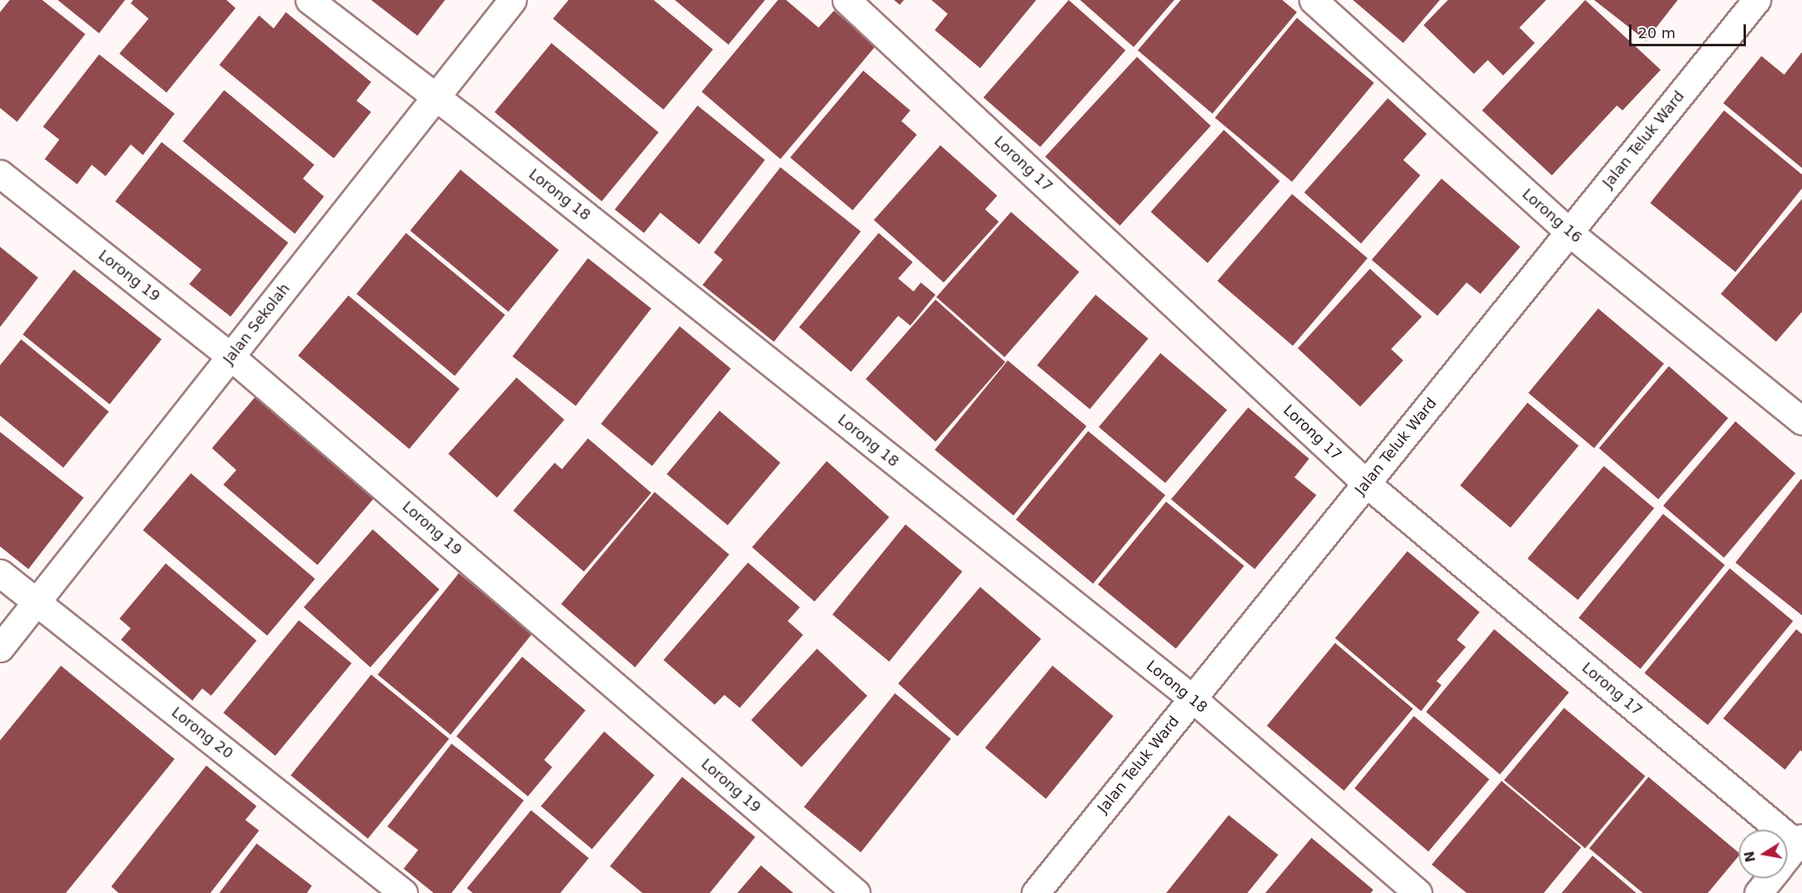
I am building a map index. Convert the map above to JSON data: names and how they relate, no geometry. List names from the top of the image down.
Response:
{
  "streets": {
    "street": [
      "Jalan Teluk Ward",
      "Lorong 17",
      "Lorong 18",
      "Lorong 16",
      "Lorong 19",
      "Jalan Sekolah",
      "Lorong 20"
    ]
  },
  "crossings": [
    ["Jalan Teluk Ward", "Lorong 17"],
    ["Jalan Teluk Ward", "Lorong 18"],
    ["Jalan Teluk Ward", "Lorong 16"],
    ["Lorong 18", "Jalan Sekolah"],
    ["Lorong 19", "Jalan Sekolah"],
    ["Jalan Sekolah", "Lorong 20"]
  ],
  "scale_bar": "20 m",
  "north": "left"
}
